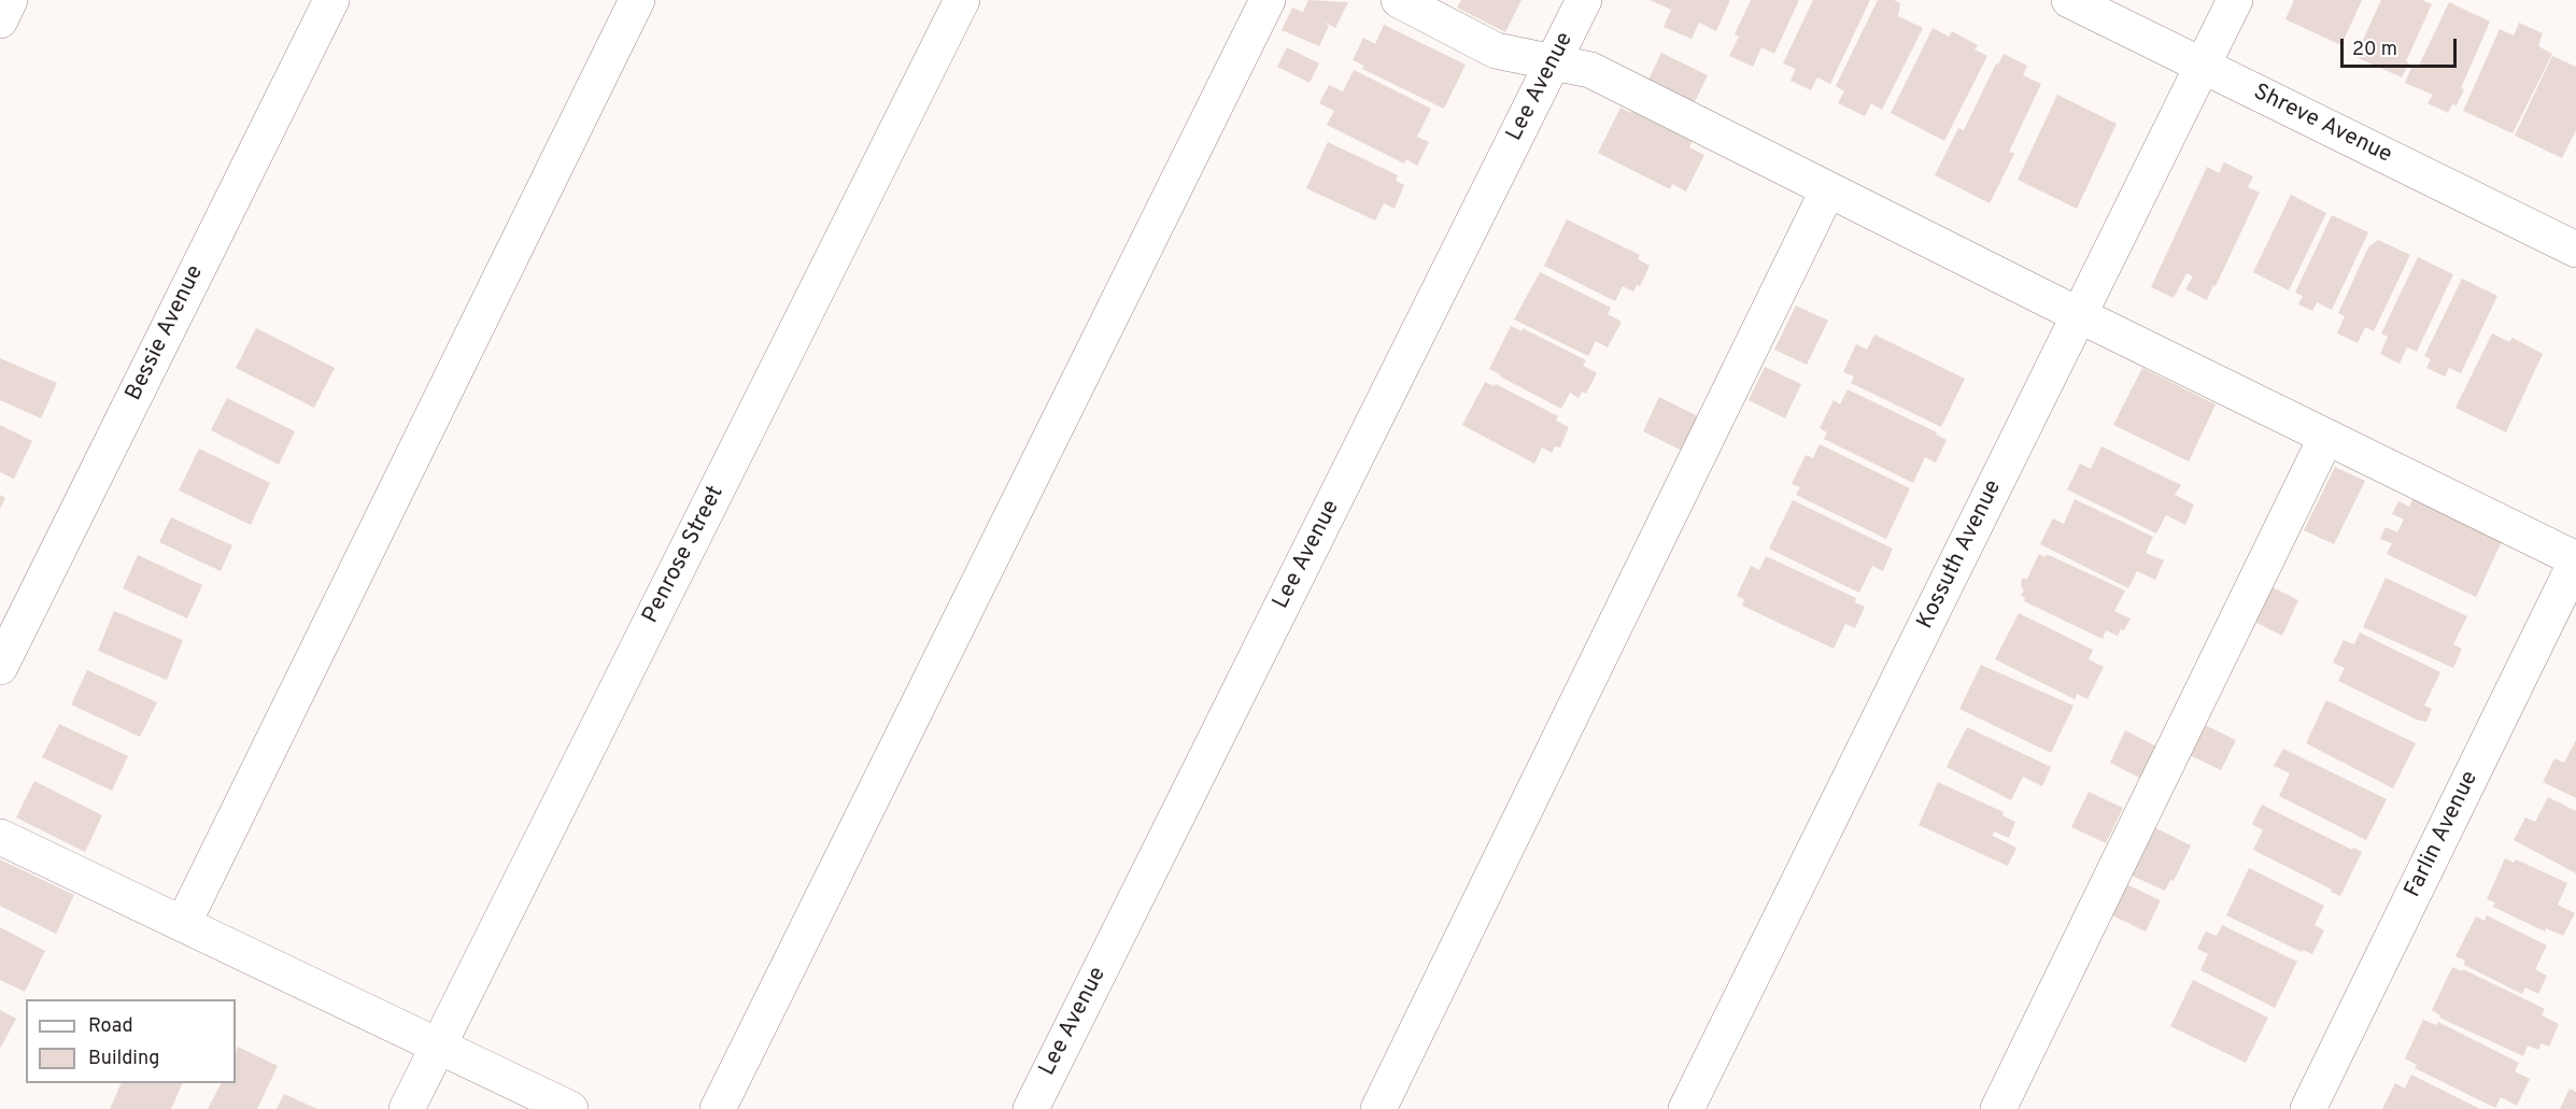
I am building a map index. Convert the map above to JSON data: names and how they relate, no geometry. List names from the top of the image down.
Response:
{
  "streets": {
    "street": [
      "Lee Avenue",
      "Shreve Avenue",
      "Bessie Avenue",
      "Penrose Street",
      "Kossuth Avenue",
      "Farlin Avenue"
    ]
  },
  "crossings": [
    ["Shreve Avenue", "Kossuth Avenue"]
  ],
  "legend": ["Road", "Building"],
  "scale_bar": "20 m"
}
